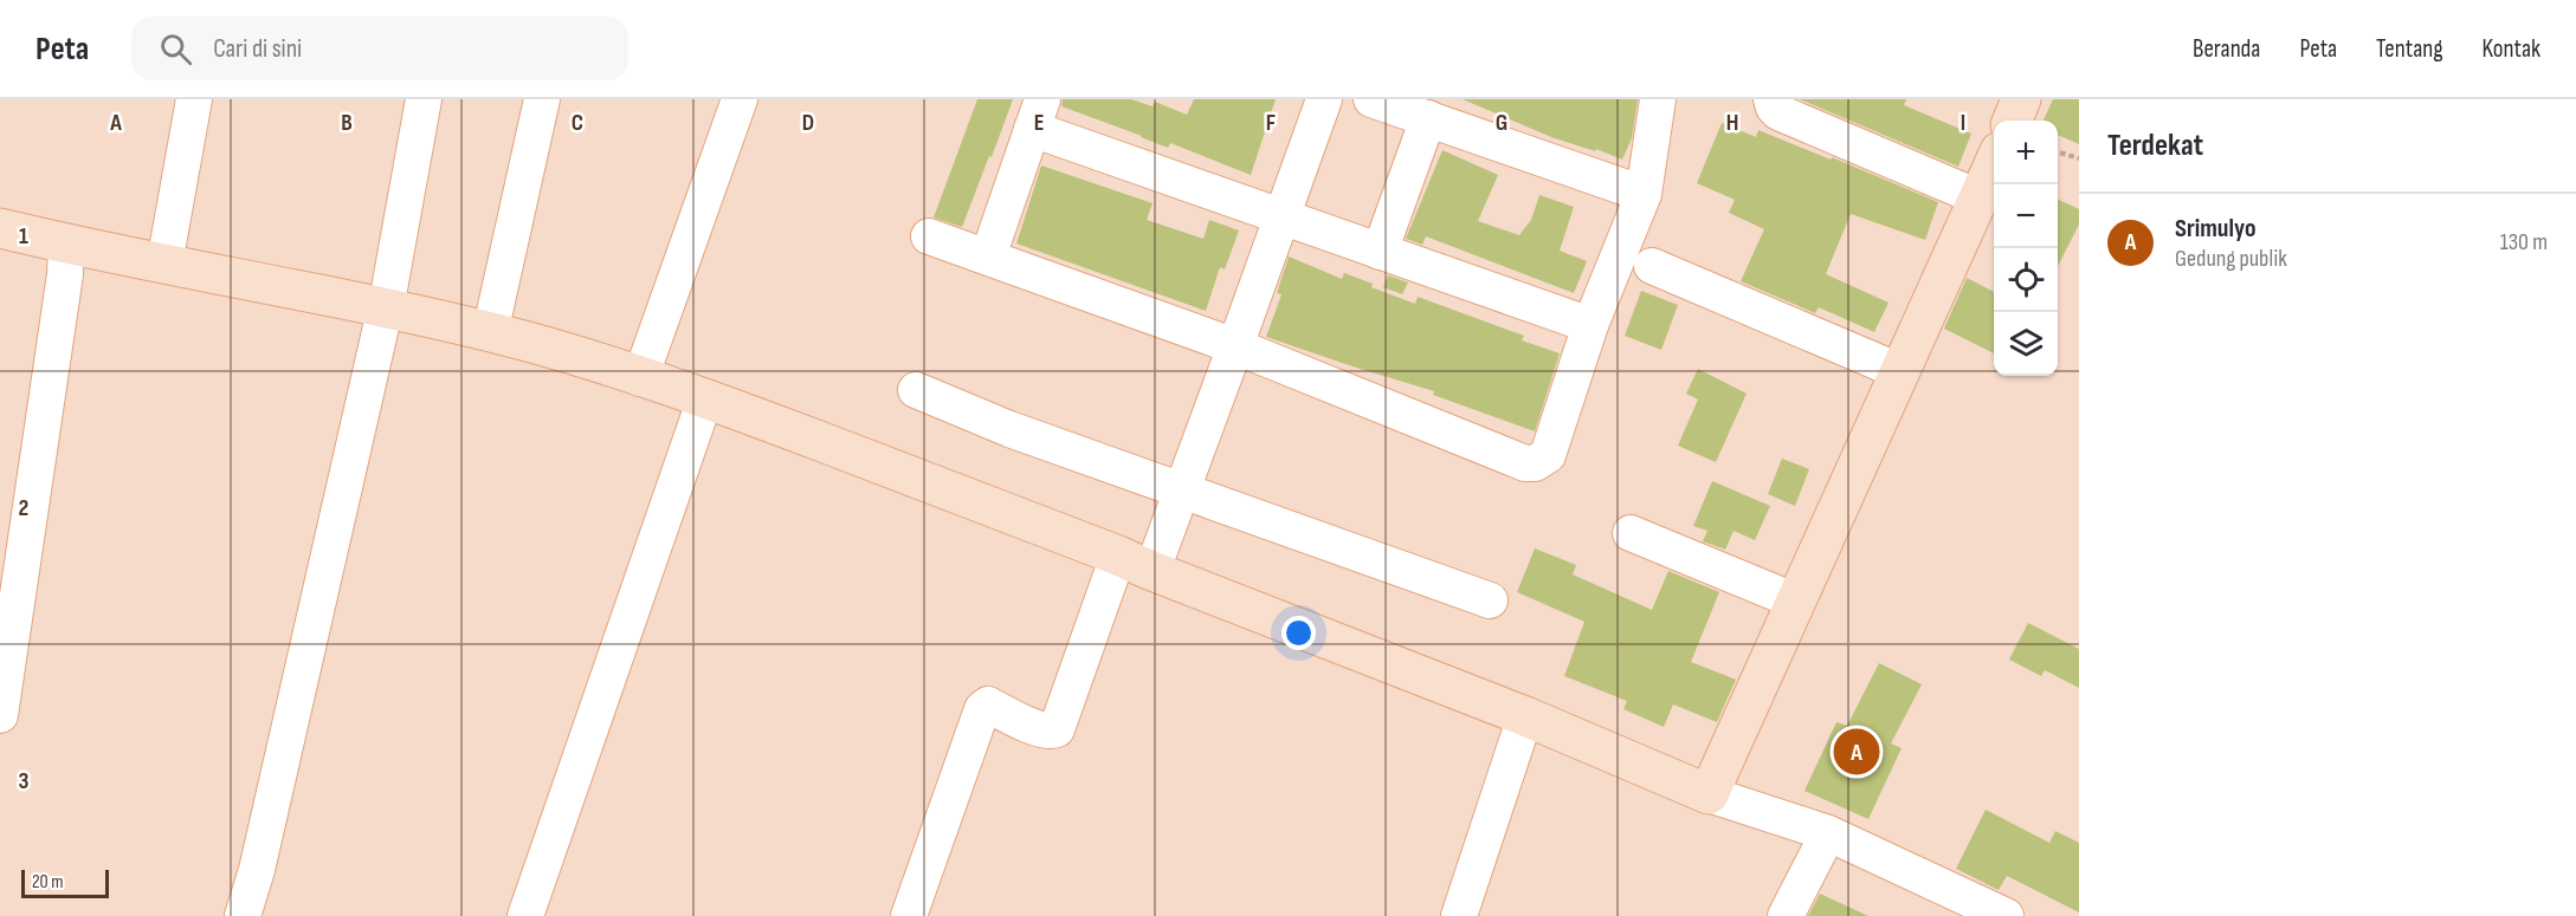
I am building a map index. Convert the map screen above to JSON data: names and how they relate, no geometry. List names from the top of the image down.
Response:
{
  "scale_bar": "20 m",
  "page": {
    "header": "Peta",
    "search": "Cari di sini",
    "nav": [
      "Beranda",
      "Peta",
      "Tentang",
      "Kontak"
    ],
    "heading": "Terdekat",
    "map_buttons": ["+", "−"],
    "list": [
      {
        "mark": "A",
        "name": "Srimulyo",
        "note": "Gedung publik",
        "value": "130 m"
      }
    ],
    "pins": "A",
    "scale": "20 m"
  },
  "grid": {
    "columns": [
      "A",
      "B",
      "C",
      "D",
      "E",
      "F",
      "G",
      "H",
      "I"
    ],
    "rows": ["1", "2", "3"]
  }
}
